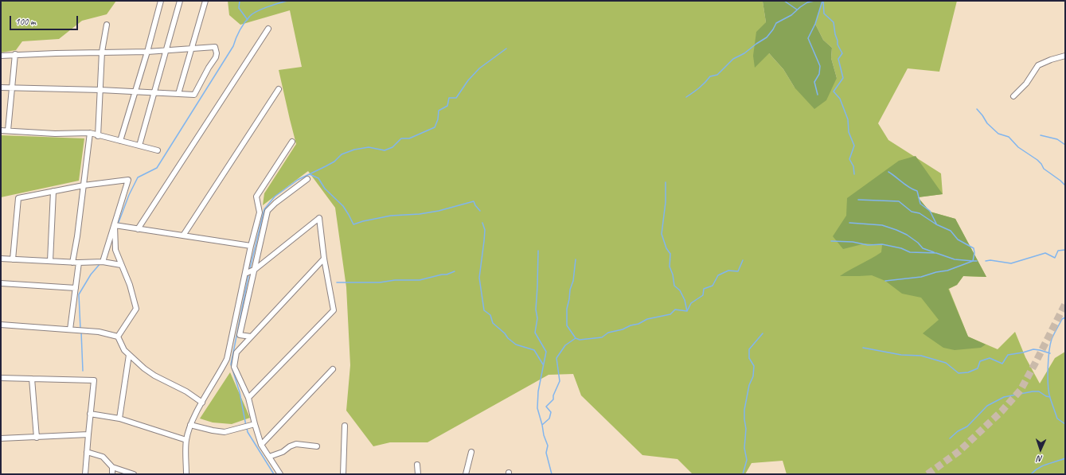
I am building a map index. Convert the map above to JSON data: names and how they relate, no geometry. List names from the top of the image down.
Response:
{
  "scale_bar": "100 m",
  "north": "bottom"
}
